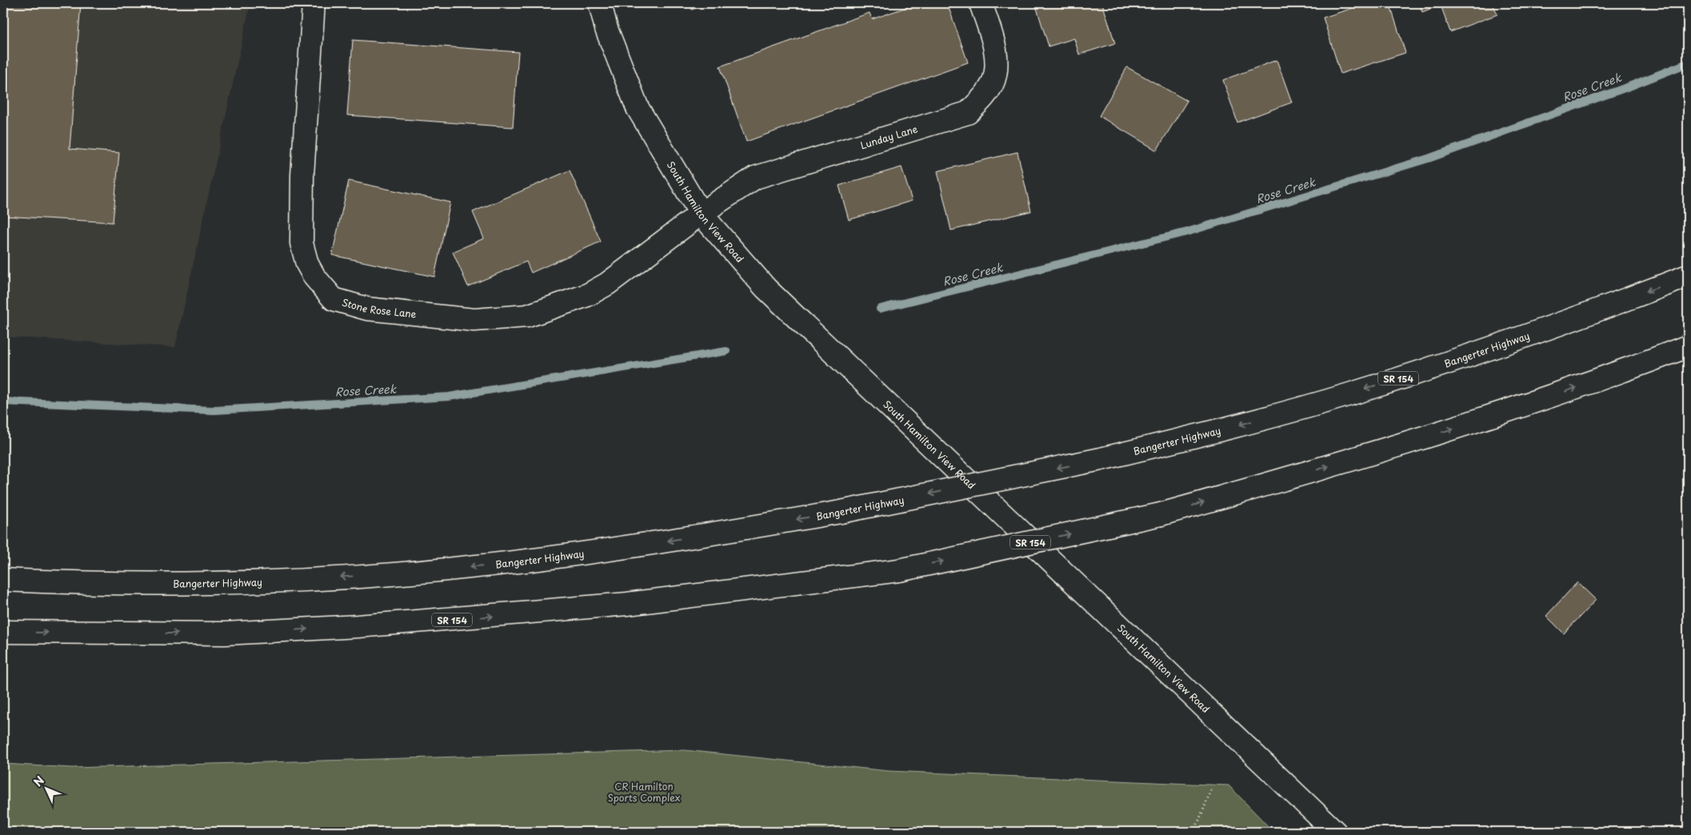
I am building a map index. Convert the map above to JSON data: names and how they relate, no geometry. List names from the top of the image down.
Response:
{
  "streets": {
    "main road": [
      "Lunday Lane",
      "South Hamilton View Road",
      "Stone Rose Lane",
      "Bangerter Highway",
      "SR 154"
    ]
  },
  "crossings": [
    ["Lunday Lane", "South Hamilton View Road"],
    ["Lunday Lane", "Stone Rose Lane"],
    ["South Hamilton View Road", "Stone Rose Lane"]
  ],
  "water": ["Rose Creek"],
  "parks": ["CR Hamilton Sports Complex"],
  "north": "top left"
}
